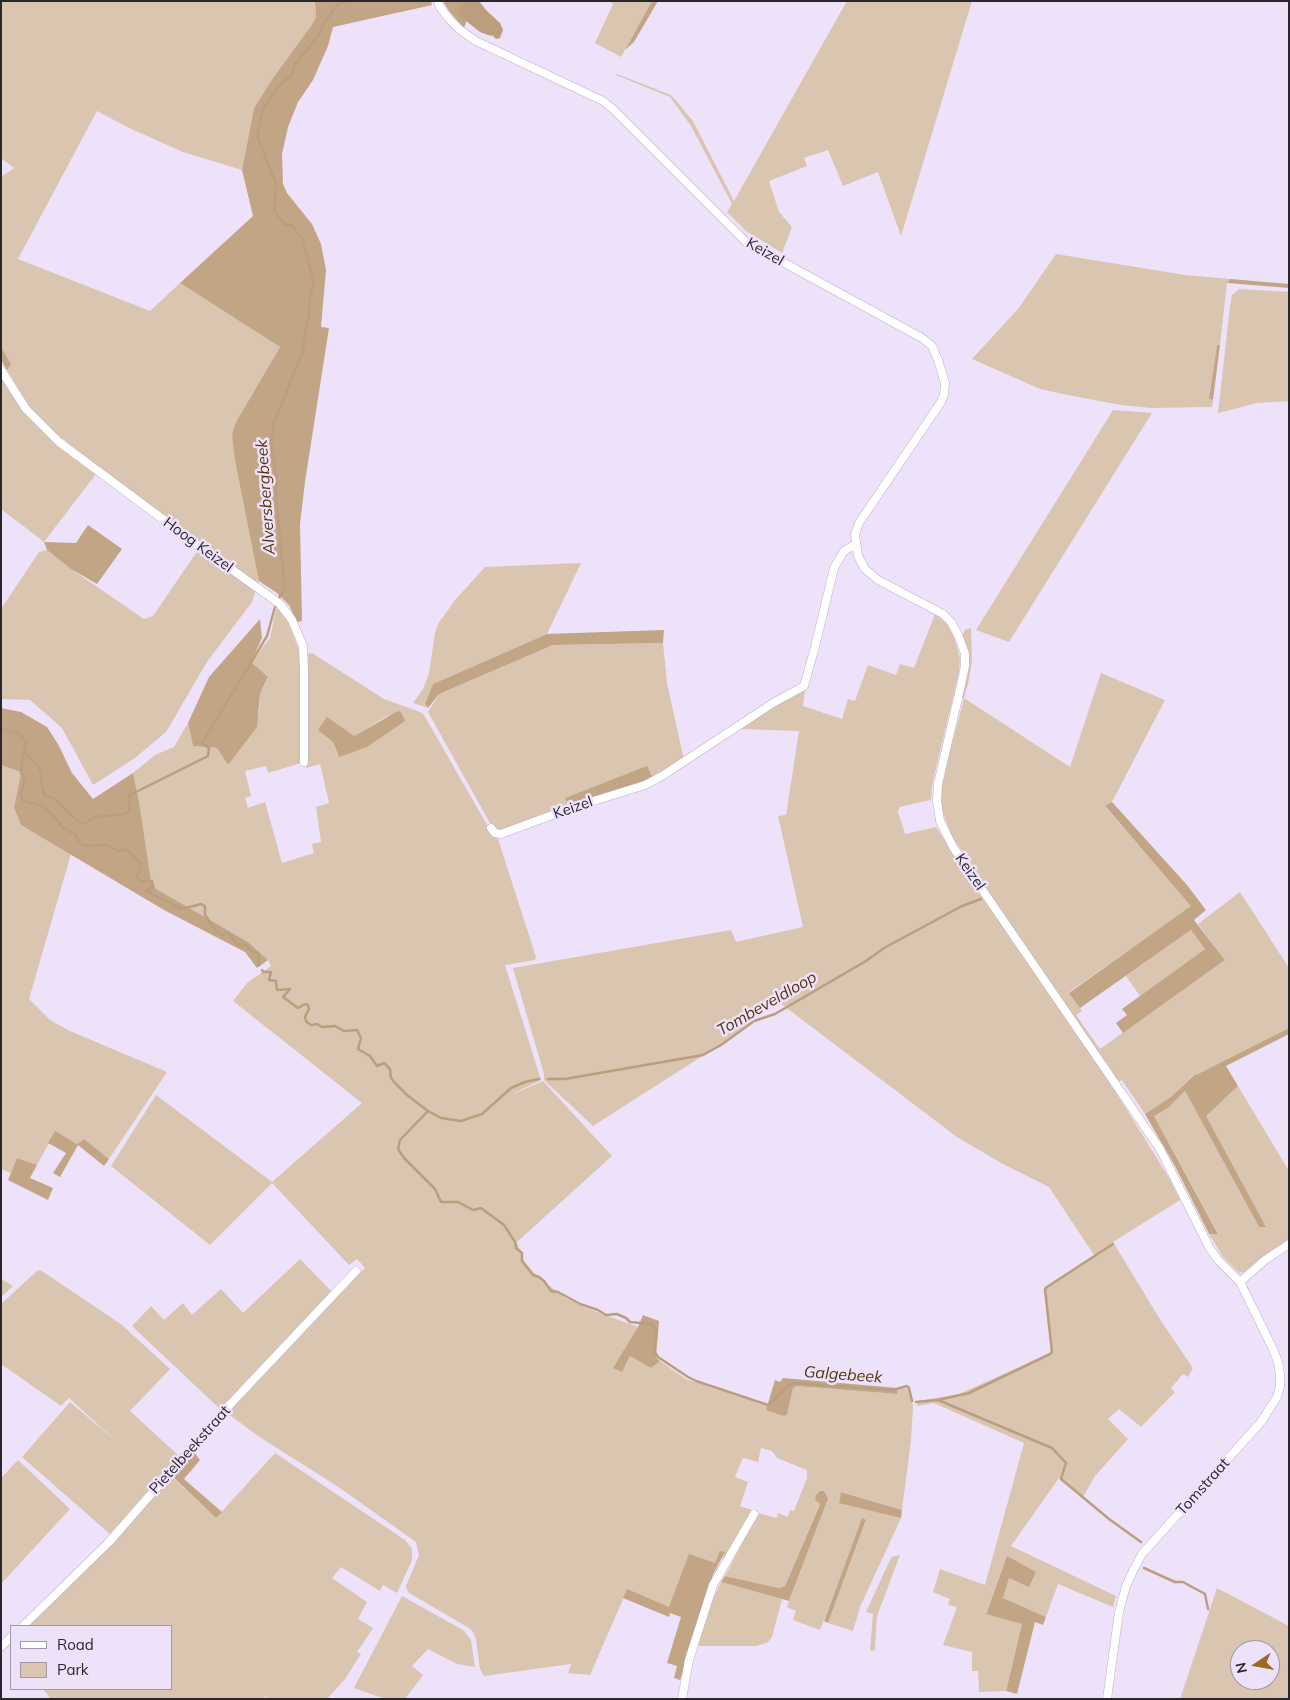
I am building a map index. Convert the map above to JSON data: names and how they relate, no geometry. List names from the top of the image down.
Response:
{
  "streets": {
    "street": [
      "Keizel",
      "Hoog Keizel",
      "Pietelbeekstraat",
      "Tomstraat"
    ]
  },
  "crossings": [
    ["Keizel", "Tomstraat"]
  ],
  "water": ["Alversbergbeek", "Tombeveldloop", "Galgebeek"],
  "legend": ["Road", "Park"],
  "north": "left"
}
